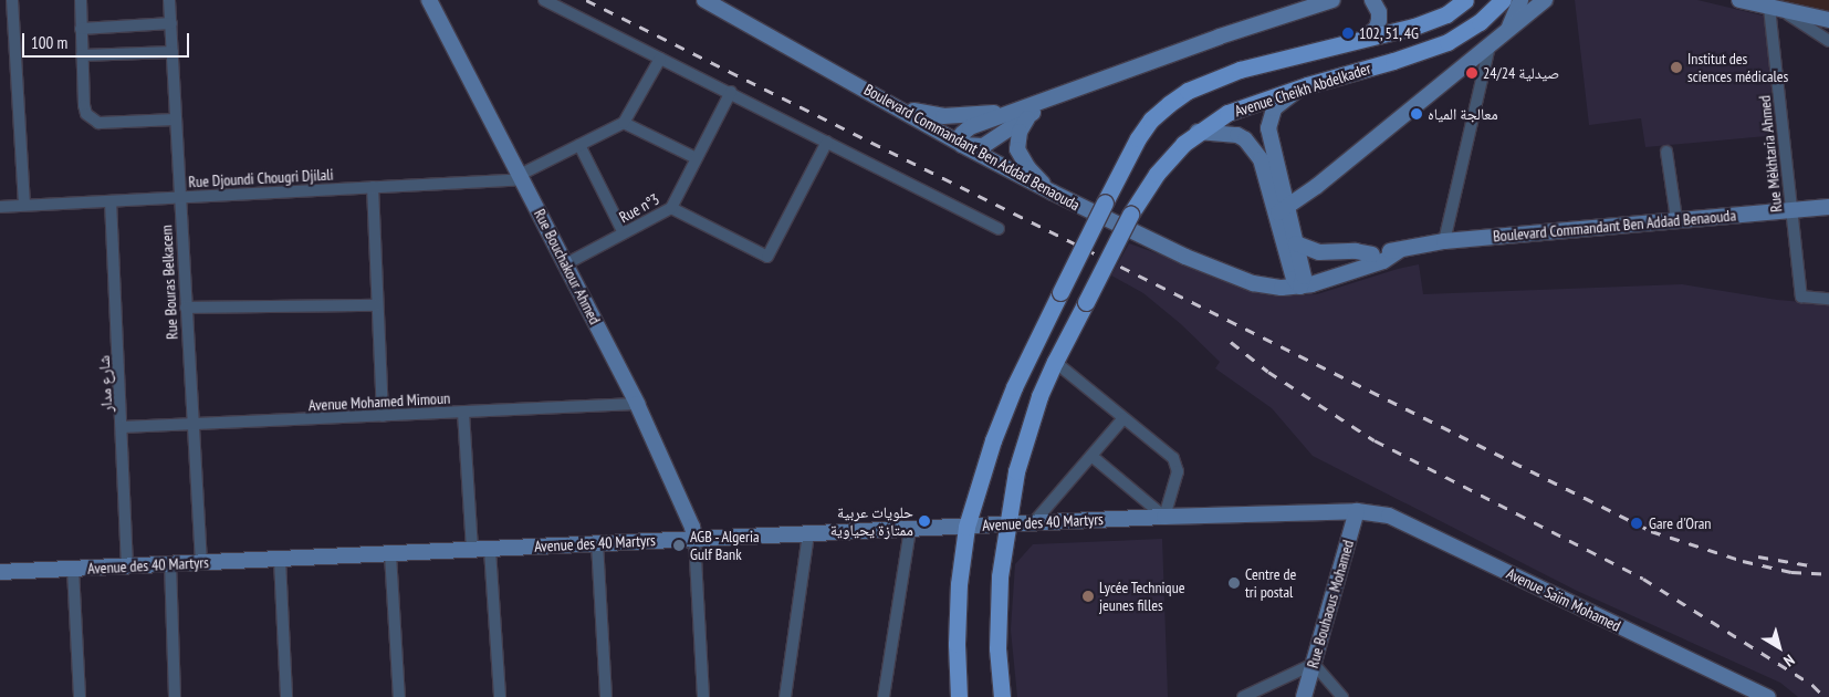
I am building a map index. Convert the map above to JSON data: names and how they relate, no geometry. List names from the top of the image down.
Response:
{
  "streets": {
    "main road": ["Avenue Cheikh Abdelkader"],
    "street": [
      "Boulevard Commandant Ben Addad Benaouda",
      "Rue Mèkhtaria Ahmed",
      "Rue Djoundi Chougri Djilali",
      "Rue n°3",
      "Rue Bouchakour Ahmed",
      "Rue Bouras Belkacem",
      "شارع مدار",
      "Avenue Mohamed Mimoun",
      "Avenue des 40 Martyrs",
      "Avenue Saïm Mohamed",
      "Rue Bouhaous Mohamed"
    ]
  },
  "crossings": [
    ["Avenue Cheikh Abdelkader", "Avenue des 40 Martyrs"],
    ["Boulevard Commandant Ben Addad Benaouda", "Rue Mèkhtaria Ahmed"],
    ["Rue Djoundi Chougri Djilali", "Rue Bouchakour Ahmed"],
    ["Rue Djoundi Chougri Djilali", "Rue Bouras Belkacem"],
    ["Rue Djoundi Chougri Djilali", "شارع مدار"],
    ["Rue n°3", "Rue Bouchakour Ahmed"],
    ["Rue Bouchakour Ahmed", "Avenue Mohamed Mimoun"],
    ["Rue Bouchakour Ahmed", "Avenue des 40 Martyrs"],
    ["Rue Bouras Belkacem", "Avenue Mohamed Mimoun"],
    ["Rue Bouras Belkacem", "Avenue des 40 Martyrs"],
    ["شارع مدار", "Avenue Mohamed Mimoun"],
    ["شارع مدار", "Avenue des 40 Martyrs"],
    ["Avenue des 40 Martyrs", "Avenue Saïm Mohamed"],
    ["Avenue des 40 Martyrs", "Rue Bouhaous Mohamed"],
    ["Avenue Saïm Mohamed", "Rue Bouhaous Mohamed"]
  ],
  "places": [
    "102, 51, 4G",
    "Institut des sciences médicales",
    "صيدلية 24/24",
    "معالجة المياه",
    "حلويات عربية ممتازة يحياوية",
    "Gare d'Oran",
    "AGB - Algeria Gulf Bank",
    "Centre de tri postal",
    "Lycée Technique jeunes filles"
  ],
  "scale_bar": "100 m",
  "north": "bottom right"
}
